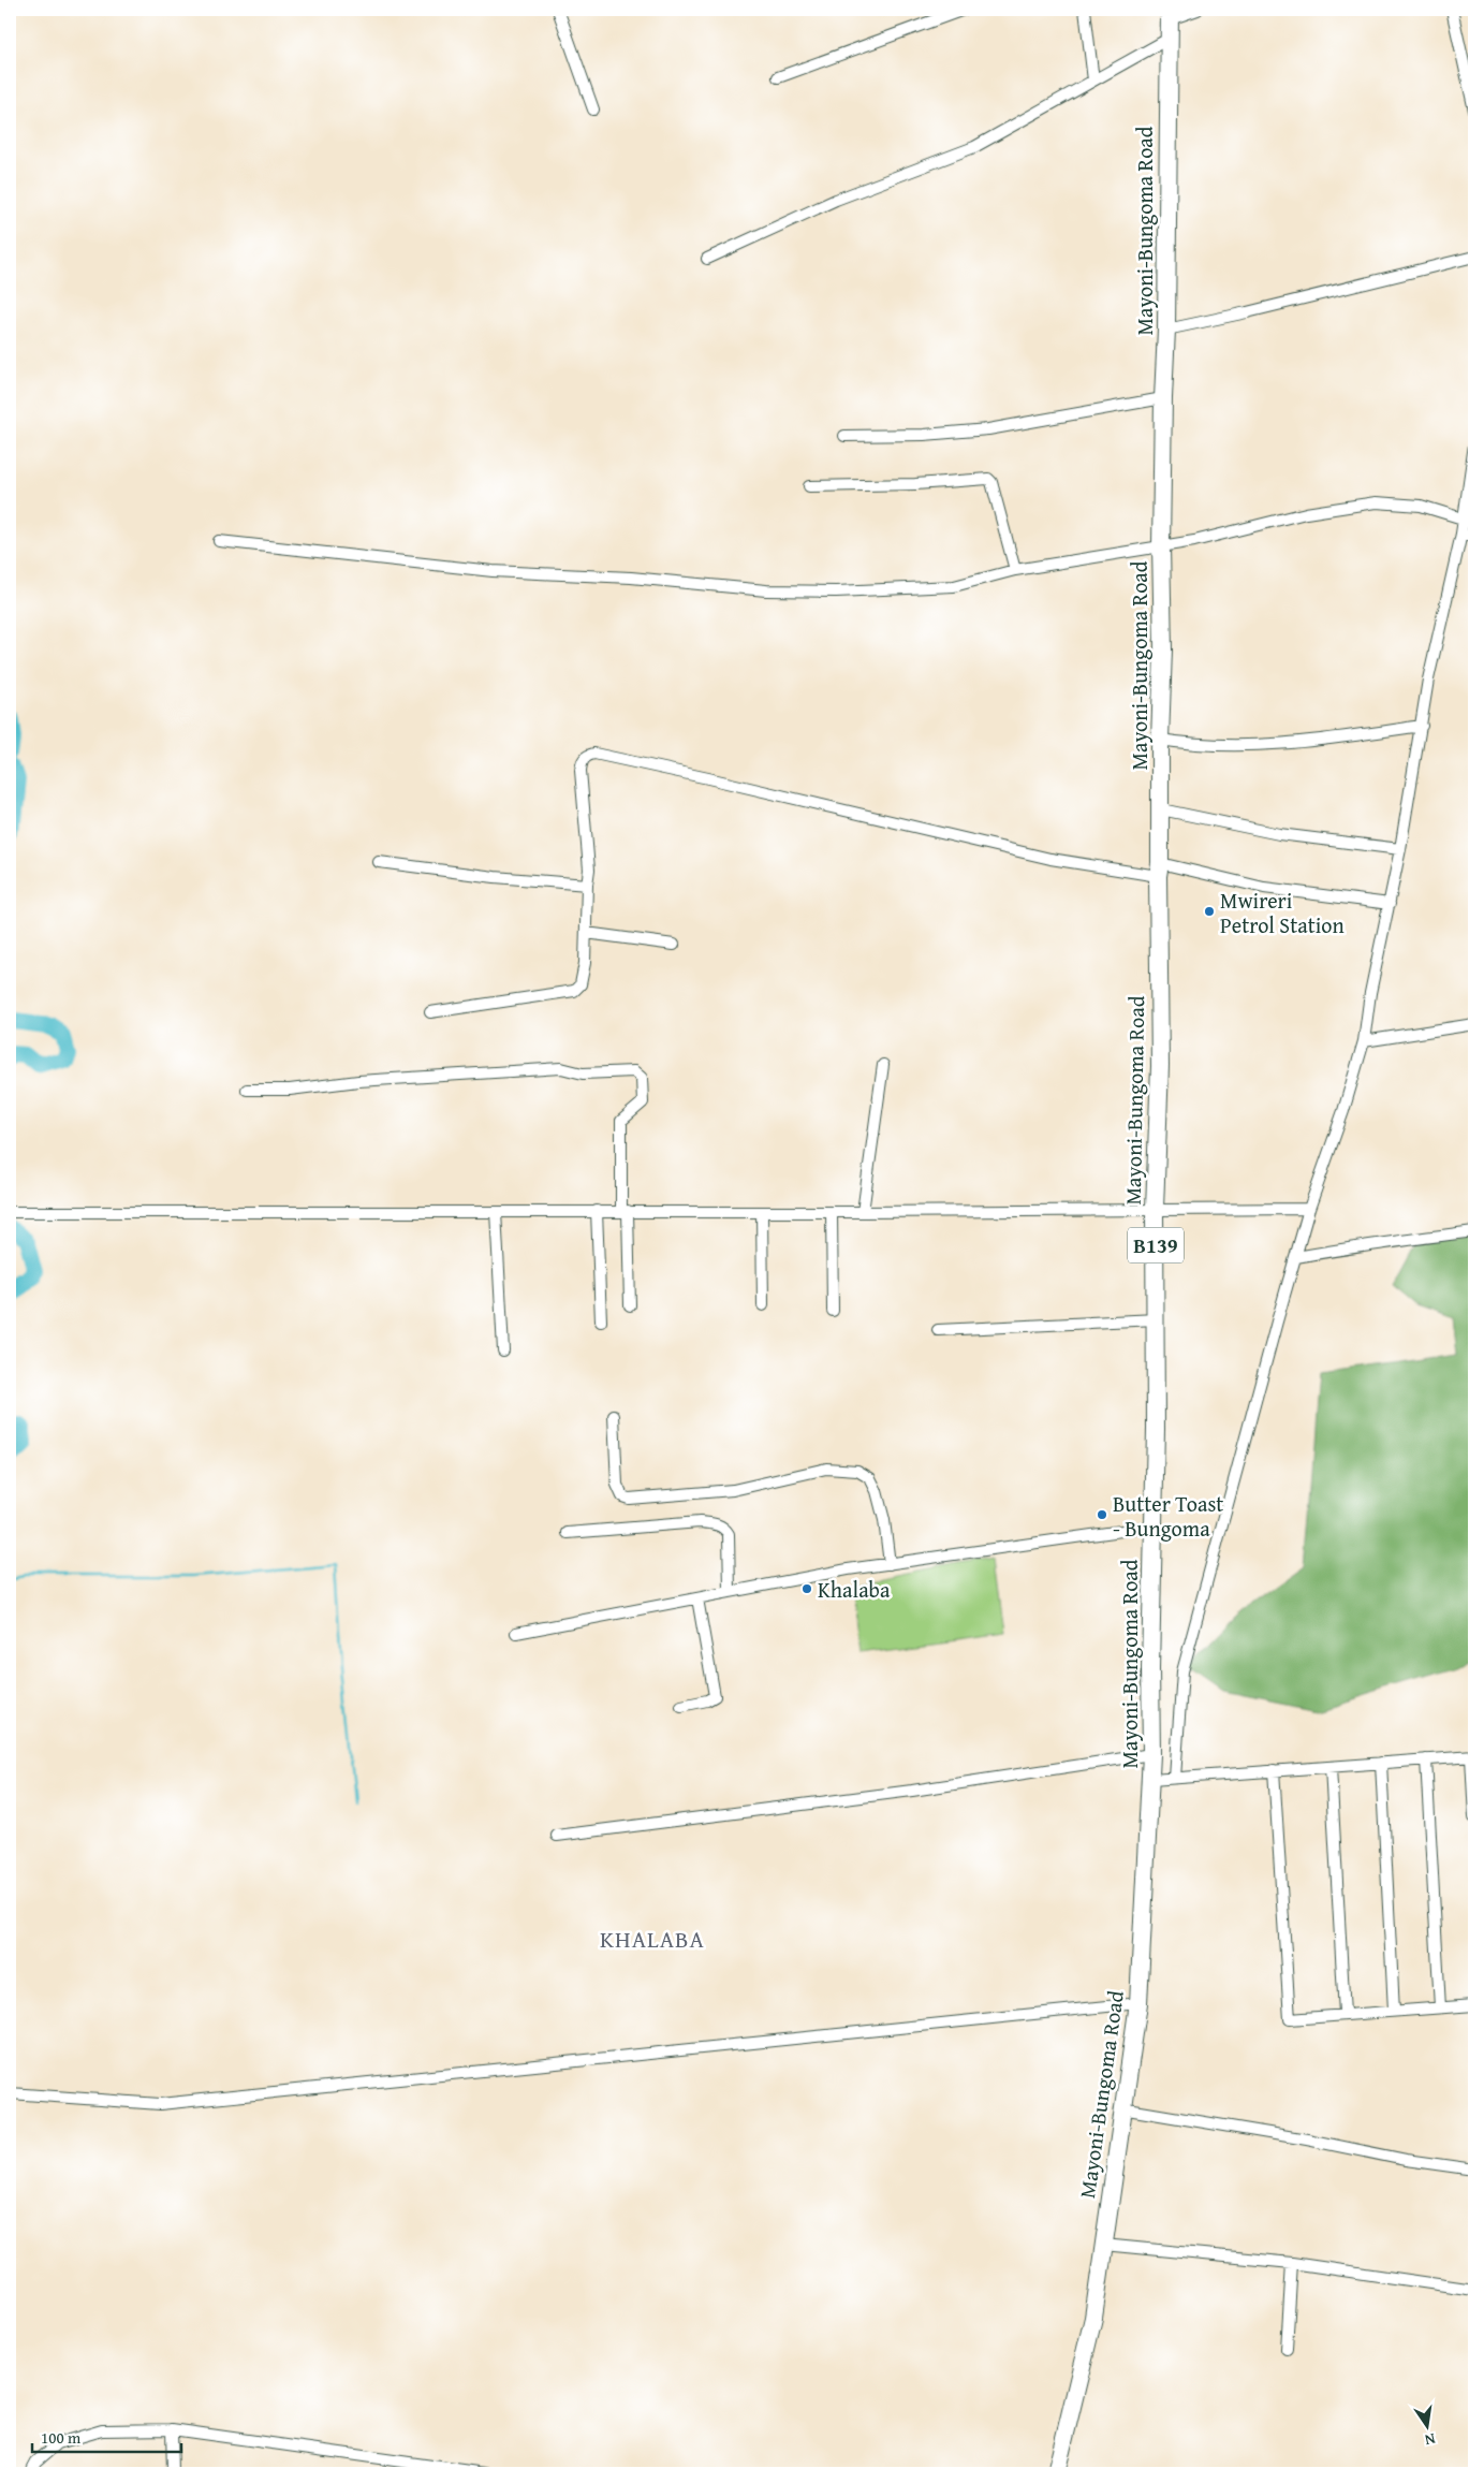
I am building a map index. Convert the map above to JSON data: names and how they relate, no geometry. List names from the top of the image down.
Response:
{
  "streets": {
    "main road": ["Mayoni-Bungoma Road", "B139"]
  },
  "districts": ["KHALABA"],
  "places": ["Mwireri Petrol Station", "Butter Toast - Bungoma", "Khalaba"],
  "scale_bar": "100 m",
  "north": "bottom"
}
